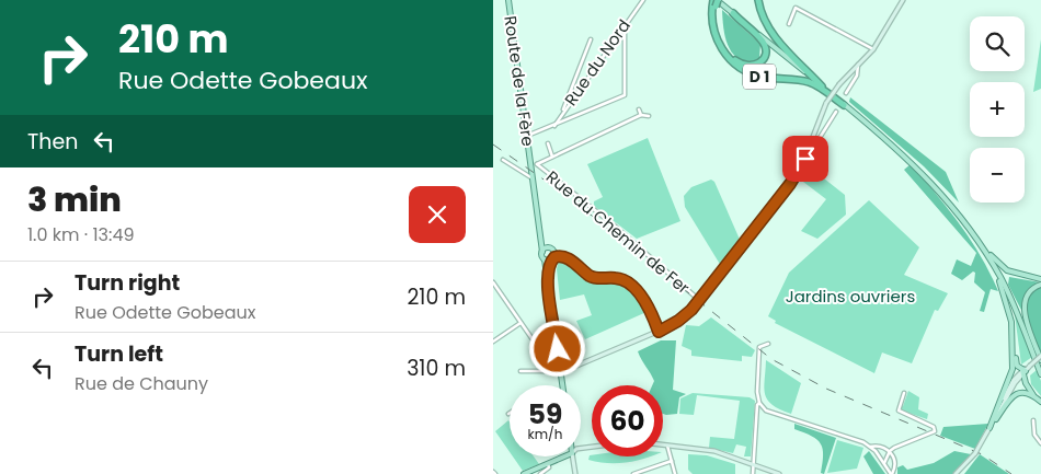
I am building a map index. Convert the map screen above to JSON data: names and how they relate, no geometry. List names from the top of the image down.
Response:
{
  "streets": {
    "highway": ["D 1"],
    "main road": ["Route de la Fère"],
    "street": ["Rue du Nord", "Rue du Chemin de Fer"]
  },
  "crossings": [
    ["Route de la Fère", "Rue du Chemin de Fer"]
  ],
  "parks": ["Jardins ouvriers"],
  "page": {
    "turn": ["210 m", "Rue Odette Gobeaux"],
    "map_buttons": ["+", "−"],
    "then": "Then",
    "heading": ["3 min", "1.0 km · 13:49"],
    "list": [
      {
        "name": "Turn right",
        "note": "Rue Odette Gobeaux",
        "value": "210 m"
      },
      {
        "name": "Turn left",
        "note": "Rue de Chauny",
        "value": "310 m"
      }
    ],
    "speed": "59 km/h",
    "limit": "60"
  }
}
